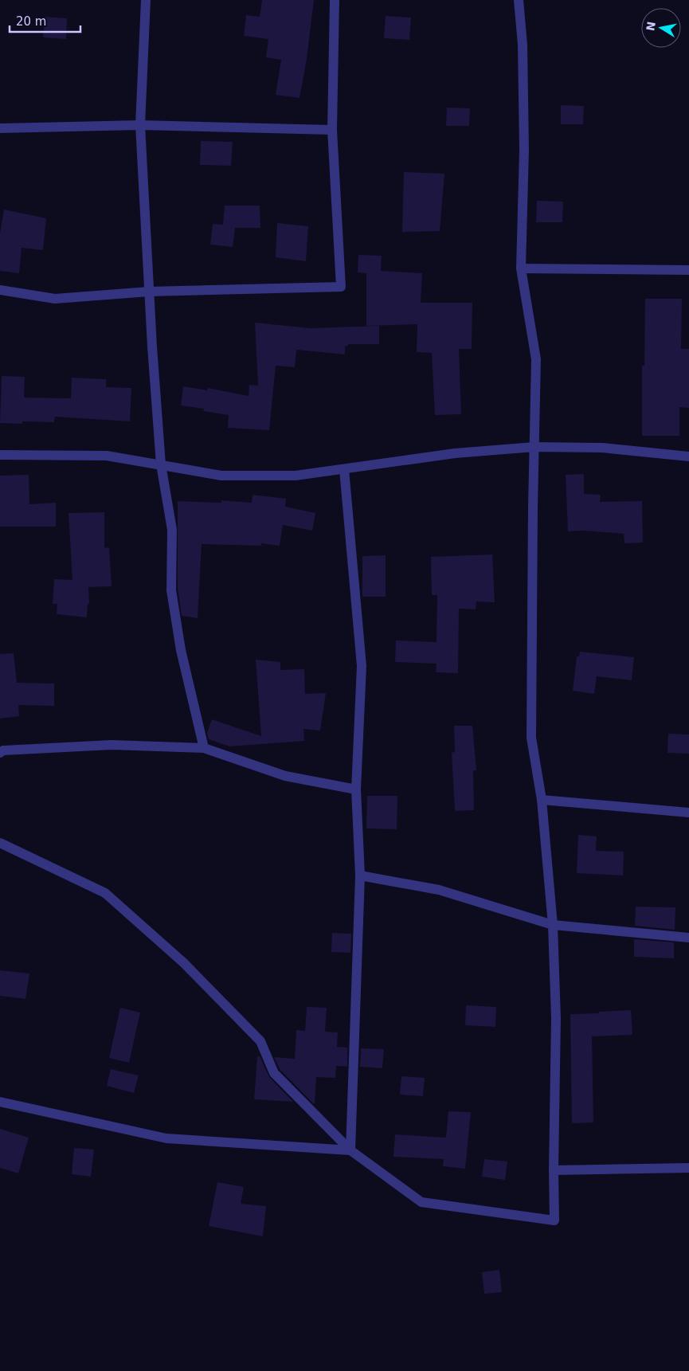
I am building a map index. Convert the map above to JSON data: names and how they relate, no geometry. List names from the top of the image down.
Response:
{
  "scale_bar": "20 m",
  "north": "left"
}
